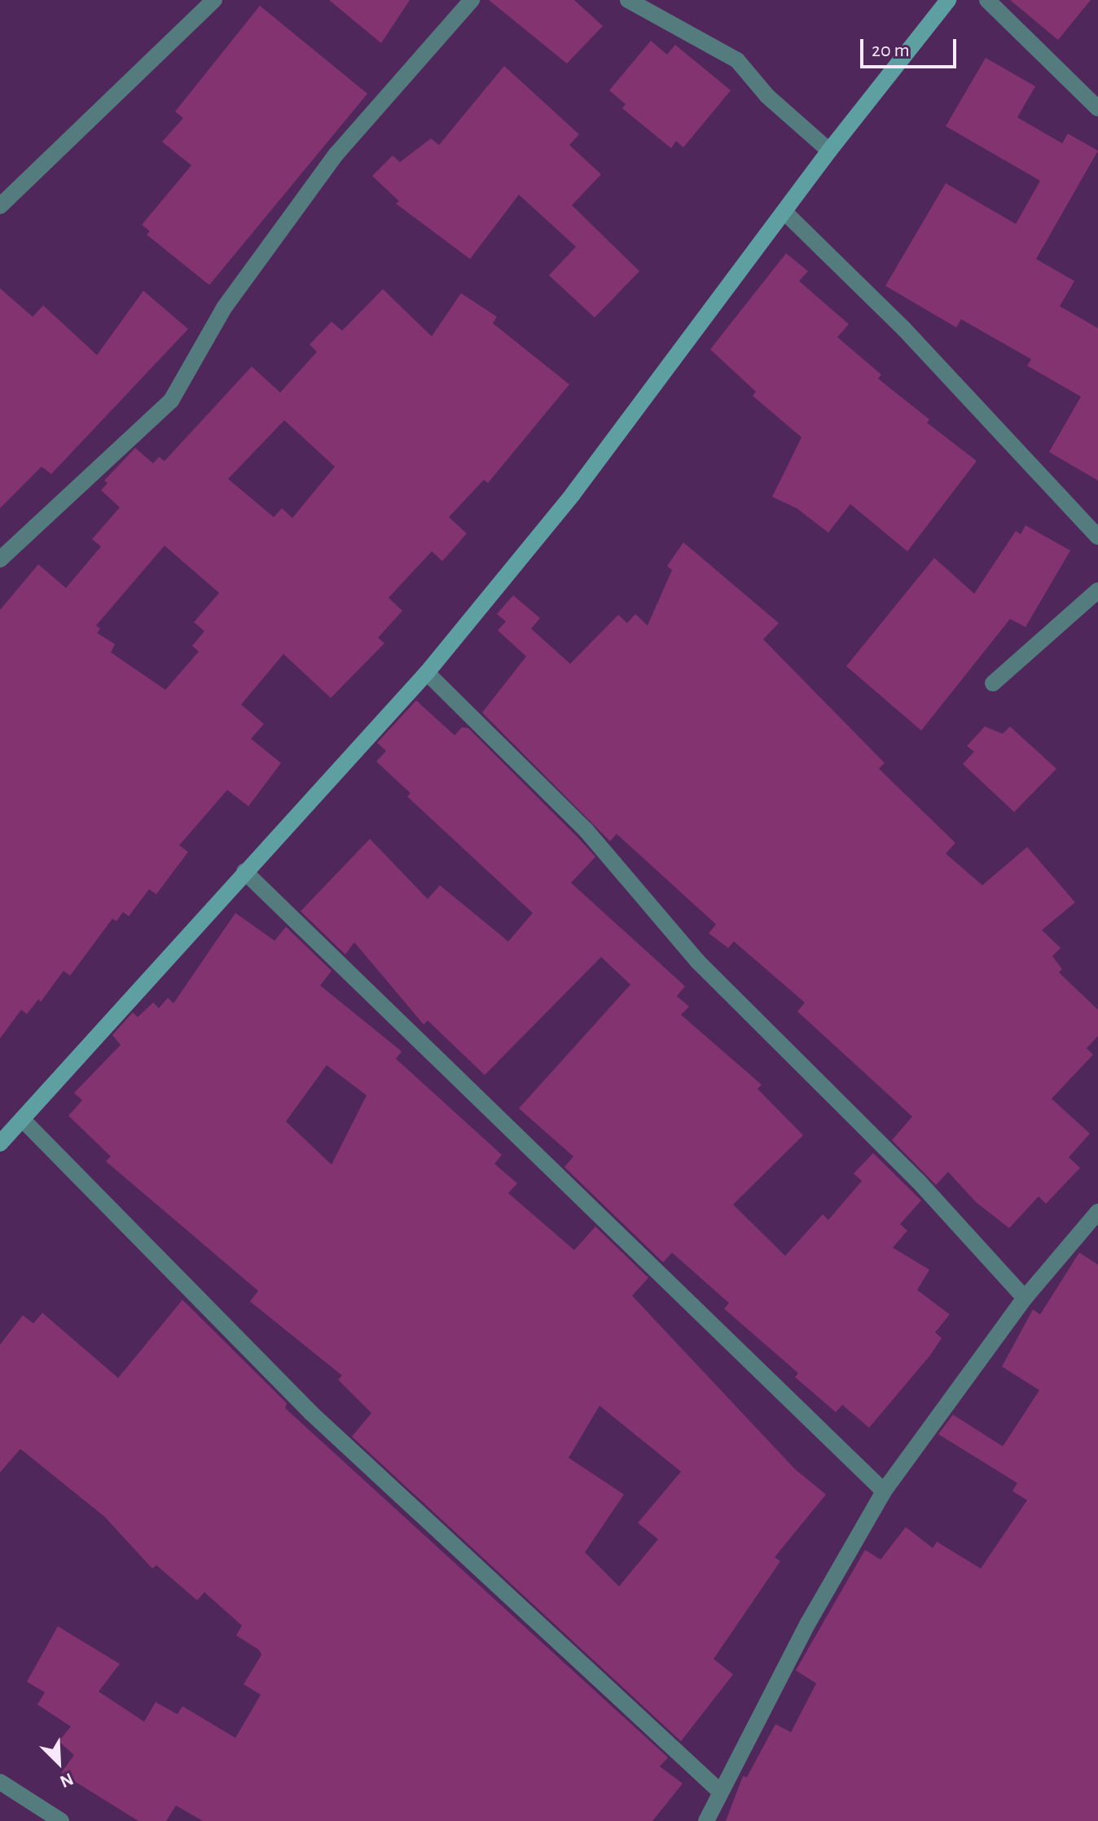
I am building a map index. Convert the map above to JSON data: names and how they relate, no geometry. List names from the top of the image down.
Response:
{
  "scale_bar": "20 m",
  "north": "bottom right"
}
